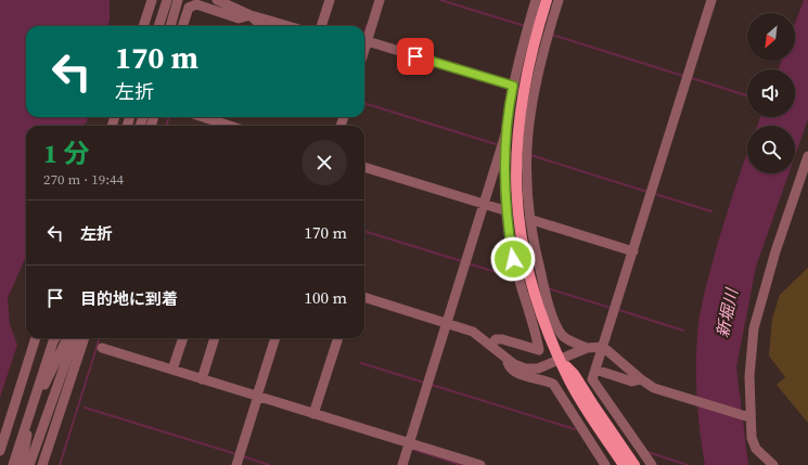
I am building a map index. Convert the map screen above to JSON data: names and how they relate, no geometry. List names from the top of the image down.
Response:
{
  "water": ["新堀川"],
  "north": "bottom left",
  "page": {
    "turn": ["170 m", "左折"],
    "heading": ["1 分", "270 m · 19:44"],
    "list": [
      {
        "name": "左折",
        "value": "170 m"
      },
      {
        "name": "目的地に到着",
        "value": "100 m"
      }
    ]
  }
}
